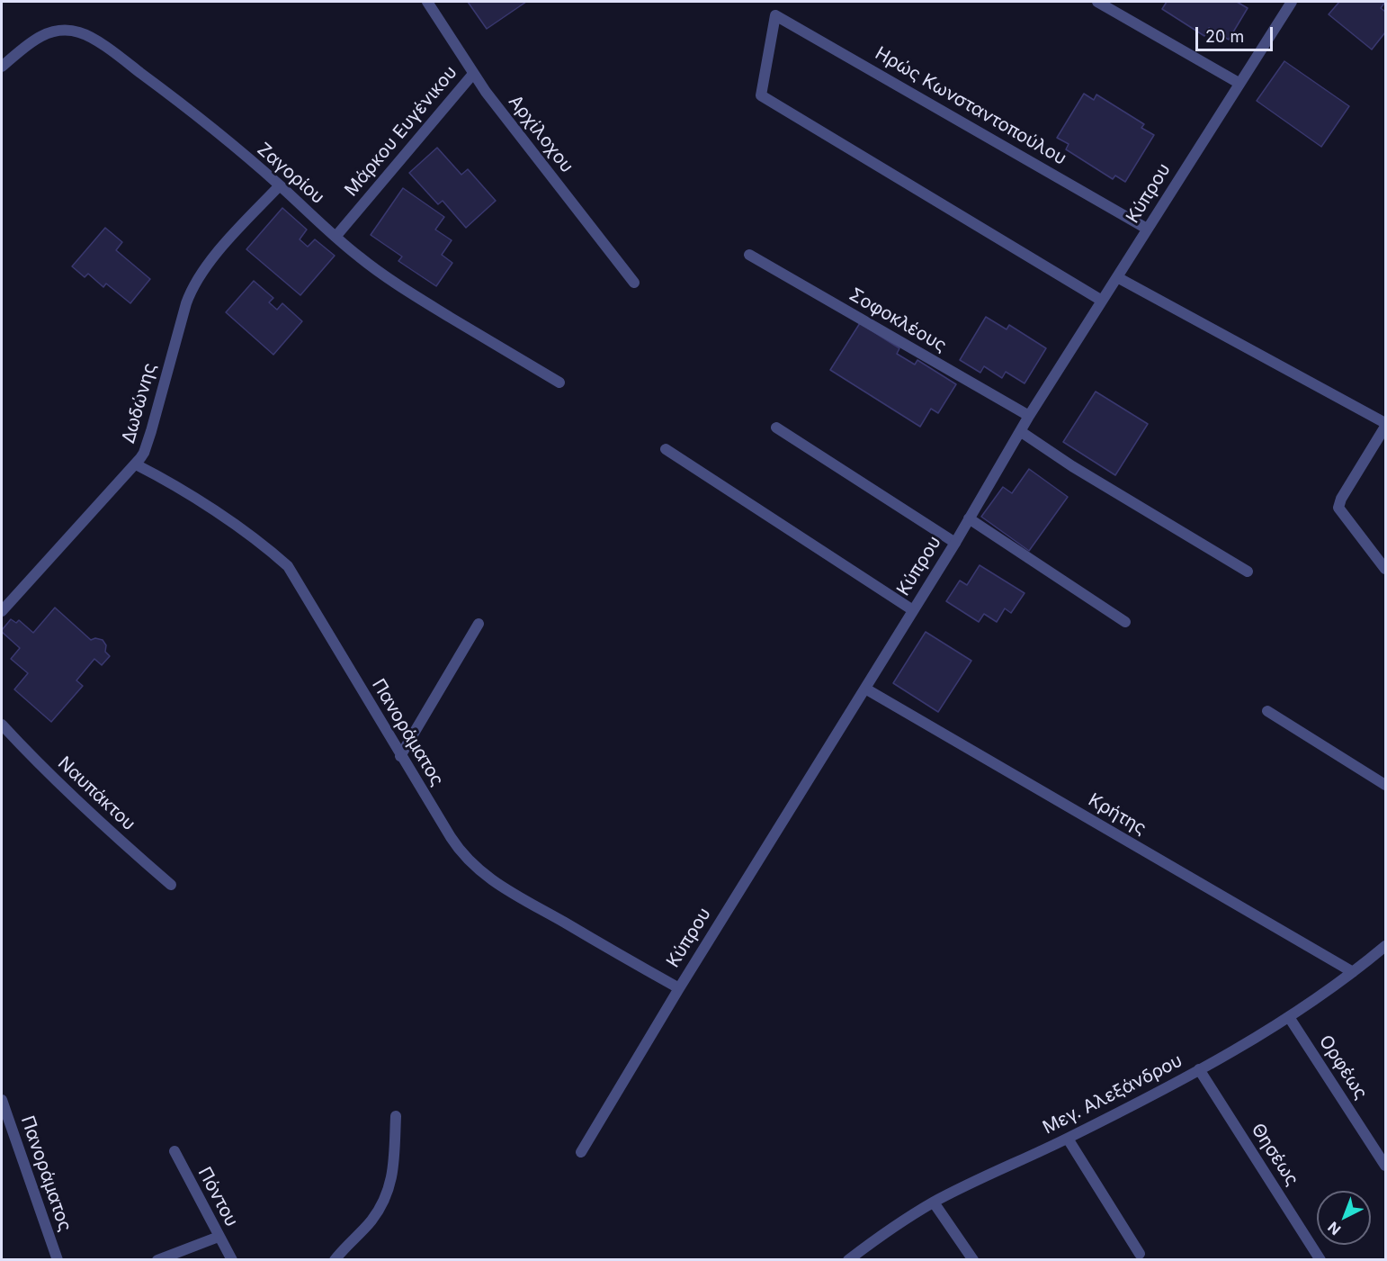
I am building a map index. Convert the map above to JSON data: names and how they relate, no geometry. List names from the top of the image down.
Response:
{
  "streets": {
    "street": [
      "Ηρώς Κωνσταντοπούλου",
      "Μάρκου Ευγένικου",
      "Αρχίλοχου",
      "Ζαγορίου",
      "Κύπρου",
      "Σοφοκλέους",
      "Δωδώνης",
      "Πανοράματος",
      "Ναυπάκτου",
      "Κρήτης",
      "Ορφέως",
      "Μεγ. Αλεξάνδρου",
      "Θησέως",
      "Πόντου"
    ]
  },
  "crossings": [
    ["Ηρώς Κωνσταντοπούλου", "Κύπρου"],
    ["Μάρκου Ευγένικου", "Αρχίλοχου"],
    ["Μάρκου Ευγένικου", "Ζαγορίου"],
    ["Ζαγορίου", "Δωδώνης"],
    ["Κύπρου", "Σοφοκλέους"],
    ["Κύπρου", "Πανοράματος"],
    ["Κύπρου", "Κρήτης"],
    ["Δωδώνης", "Πανοράματος"],
    ["Κρήτης", "Μεγ. Αλεξάνδρου"],
    ["Ορφέως", "Μεγ. Αλεξάνδρου"],
    ["Μεγ. Αλεξάνδρου", "Θησέως"]
  ],
  "scale_bar": "20 m",
  "north": "bottom left"
}
